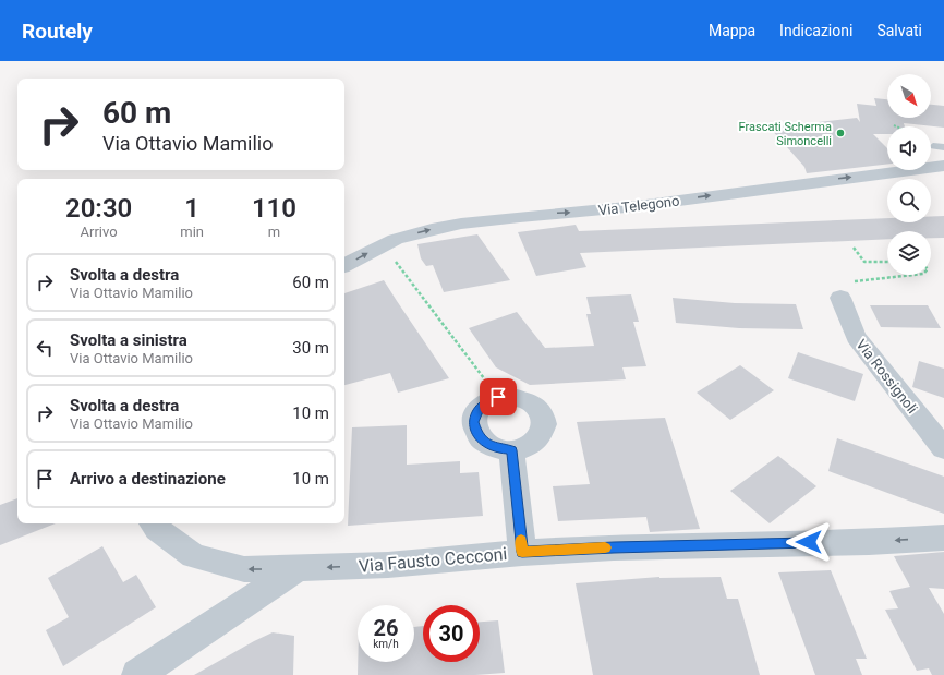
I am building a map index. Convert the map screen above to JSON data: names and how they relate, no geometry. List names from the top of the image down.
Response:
{
  "streets": {
    "street": ["Via Telegono", "Via Rossignoli", "Via Fausto Cecconi"]
  },
  "one_way": ["Via Telegono", "Via Fausto Cecconi"],
  "places": ["Frascati Scherma Simoncelli"],
  "north": "bottom right",
  "page": {
    "header": "Routely",
    "nav": ["Mappa", "Indicazioni", "Salvati"],
    "turn": ["60 m", "Via Ottavio Mamilio"],
    "eta": [
      "20:30",
      "Arrivo",
      "1",
      "min",
      "110",
      "m"
    ],
    "list": [
      {
        "name": "Svolta a destra",
        "note": "Via Ottavio Mamilio",
        "value": "60 m"
      },
      {
        "name": "Svolta a sinistra",
        "note": "Via Ottavio Mamilio",
        "value": "30 m"
      },
      {
        "name": "Svolta a destra",
        "note": "Via Ottavio Mamilio",
        "value": "10 m"
      },
      {
        "name": "Arrivo a destinazione",
        "value": "10 m"
      }
    ],
    "speed": "26 km/h",
    "limit": "30"
  }
}
